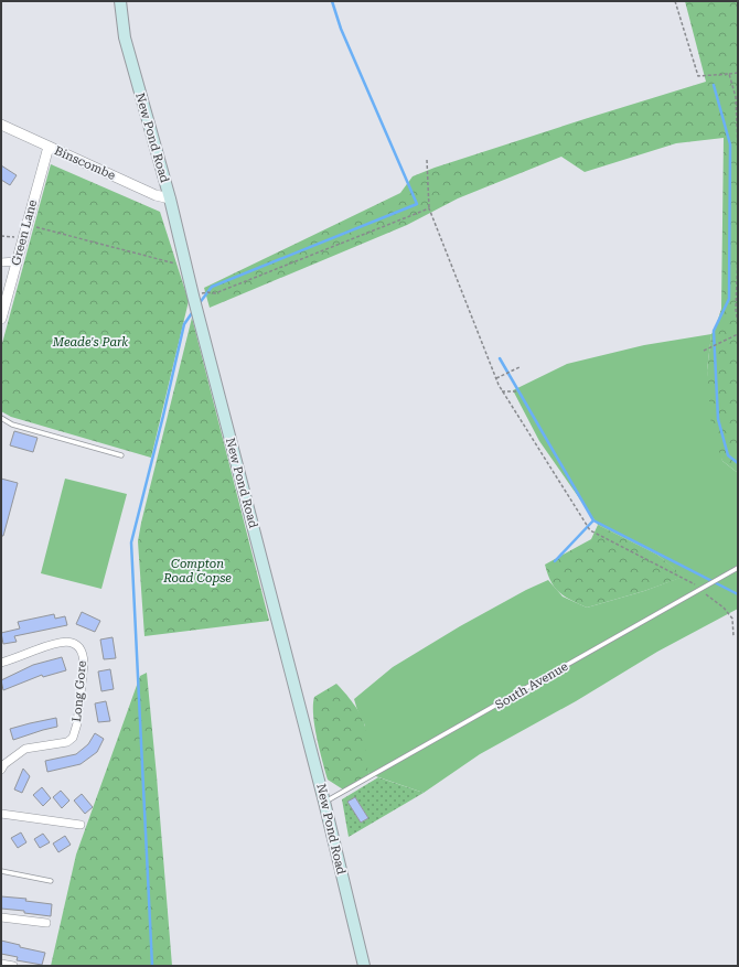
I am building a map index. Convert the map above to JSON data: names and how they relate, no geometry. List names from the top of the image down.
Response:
{
  "streets": {
    "main road": ["New Pond Road"],
    "street": ["Binscombe", "Green Lane", "Long Gore"],
    "lane": ["South Avenue"]
  },
  "crossings": [
    ["New Pond Road", "Binscombe"],
    ["New Pond Road", "South Avenue"],
    ["Binscombe", "Green Lane"]
  ],
  "parks": ["Meade's Park", "Compton Road Copse"]
}
